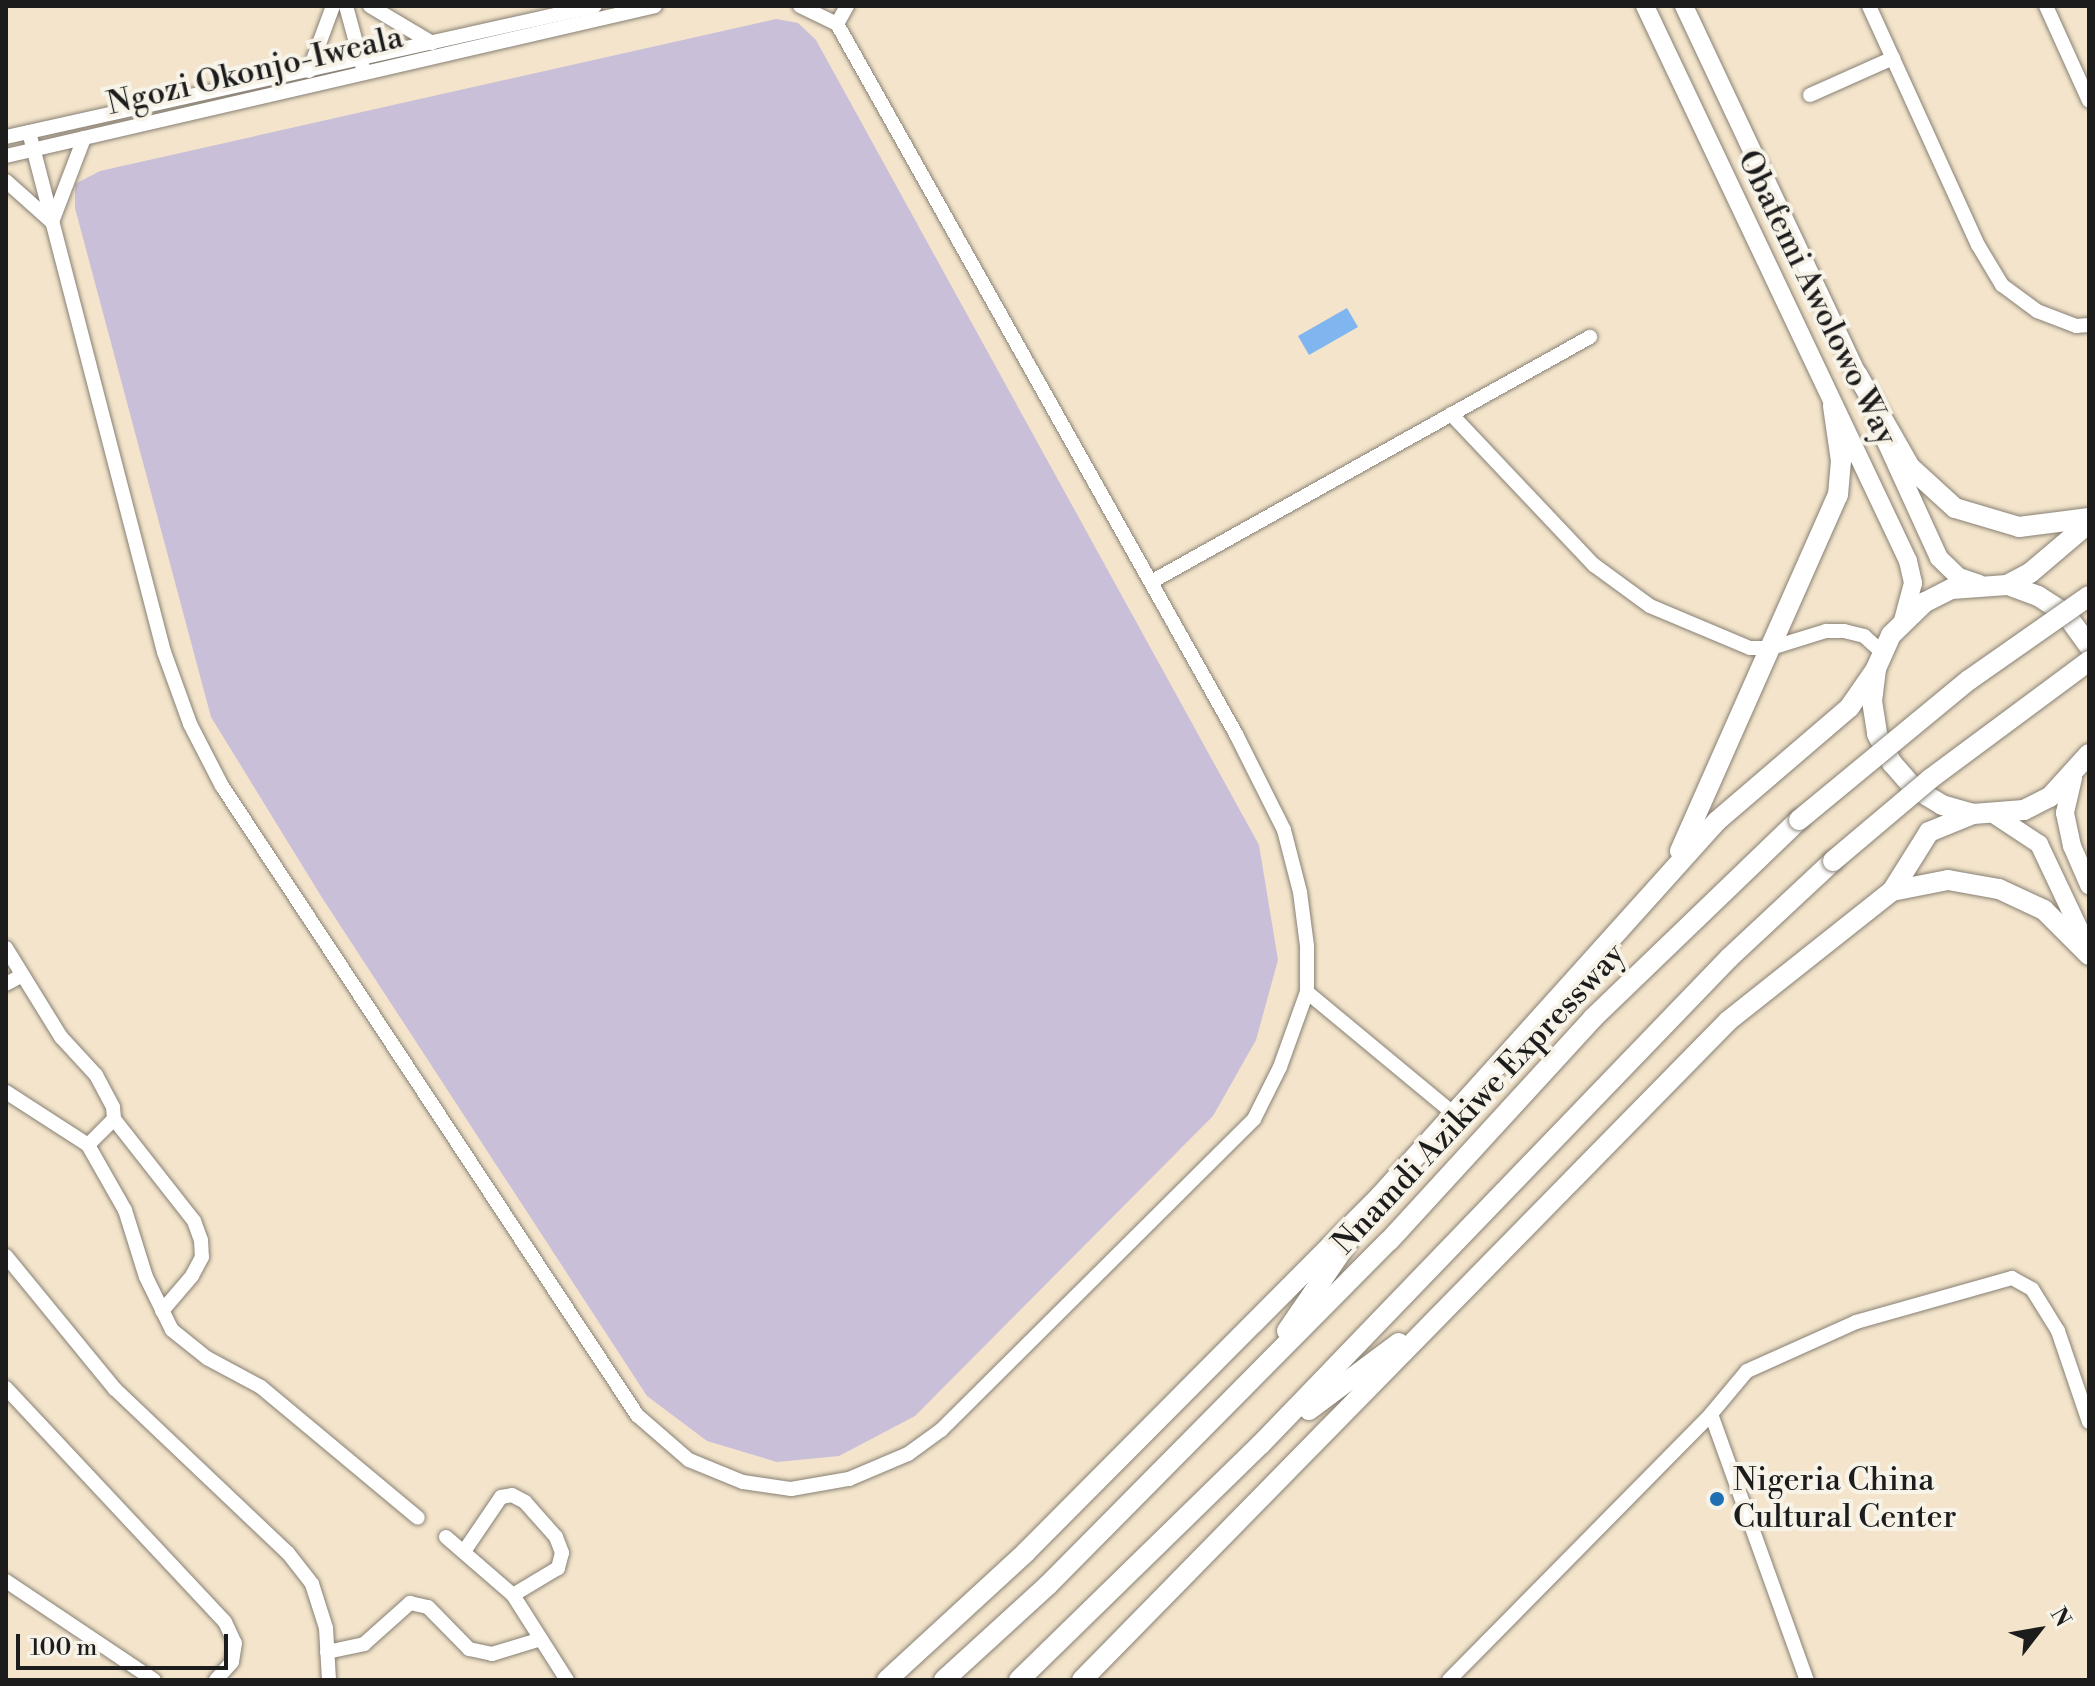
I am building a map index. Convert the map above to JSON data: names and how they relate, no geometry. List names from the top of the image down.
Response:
{
  "streets": {
    "highway": ["Nnamdi Azikiwe Expressway"],
    "main road": ["Obafemi Awolowo Way"],
    "street": ["Ngozi Okonjo-Iweala"]
  },
  "crossings": [
    ["Obafemi Awolowo Way", "Nnamdi Azikiwe Expressway"]
  ],
  "places": ["Nigeria China Cultural Center"],
  "scale_bar": "100 m",
  "north": "top right"
}
